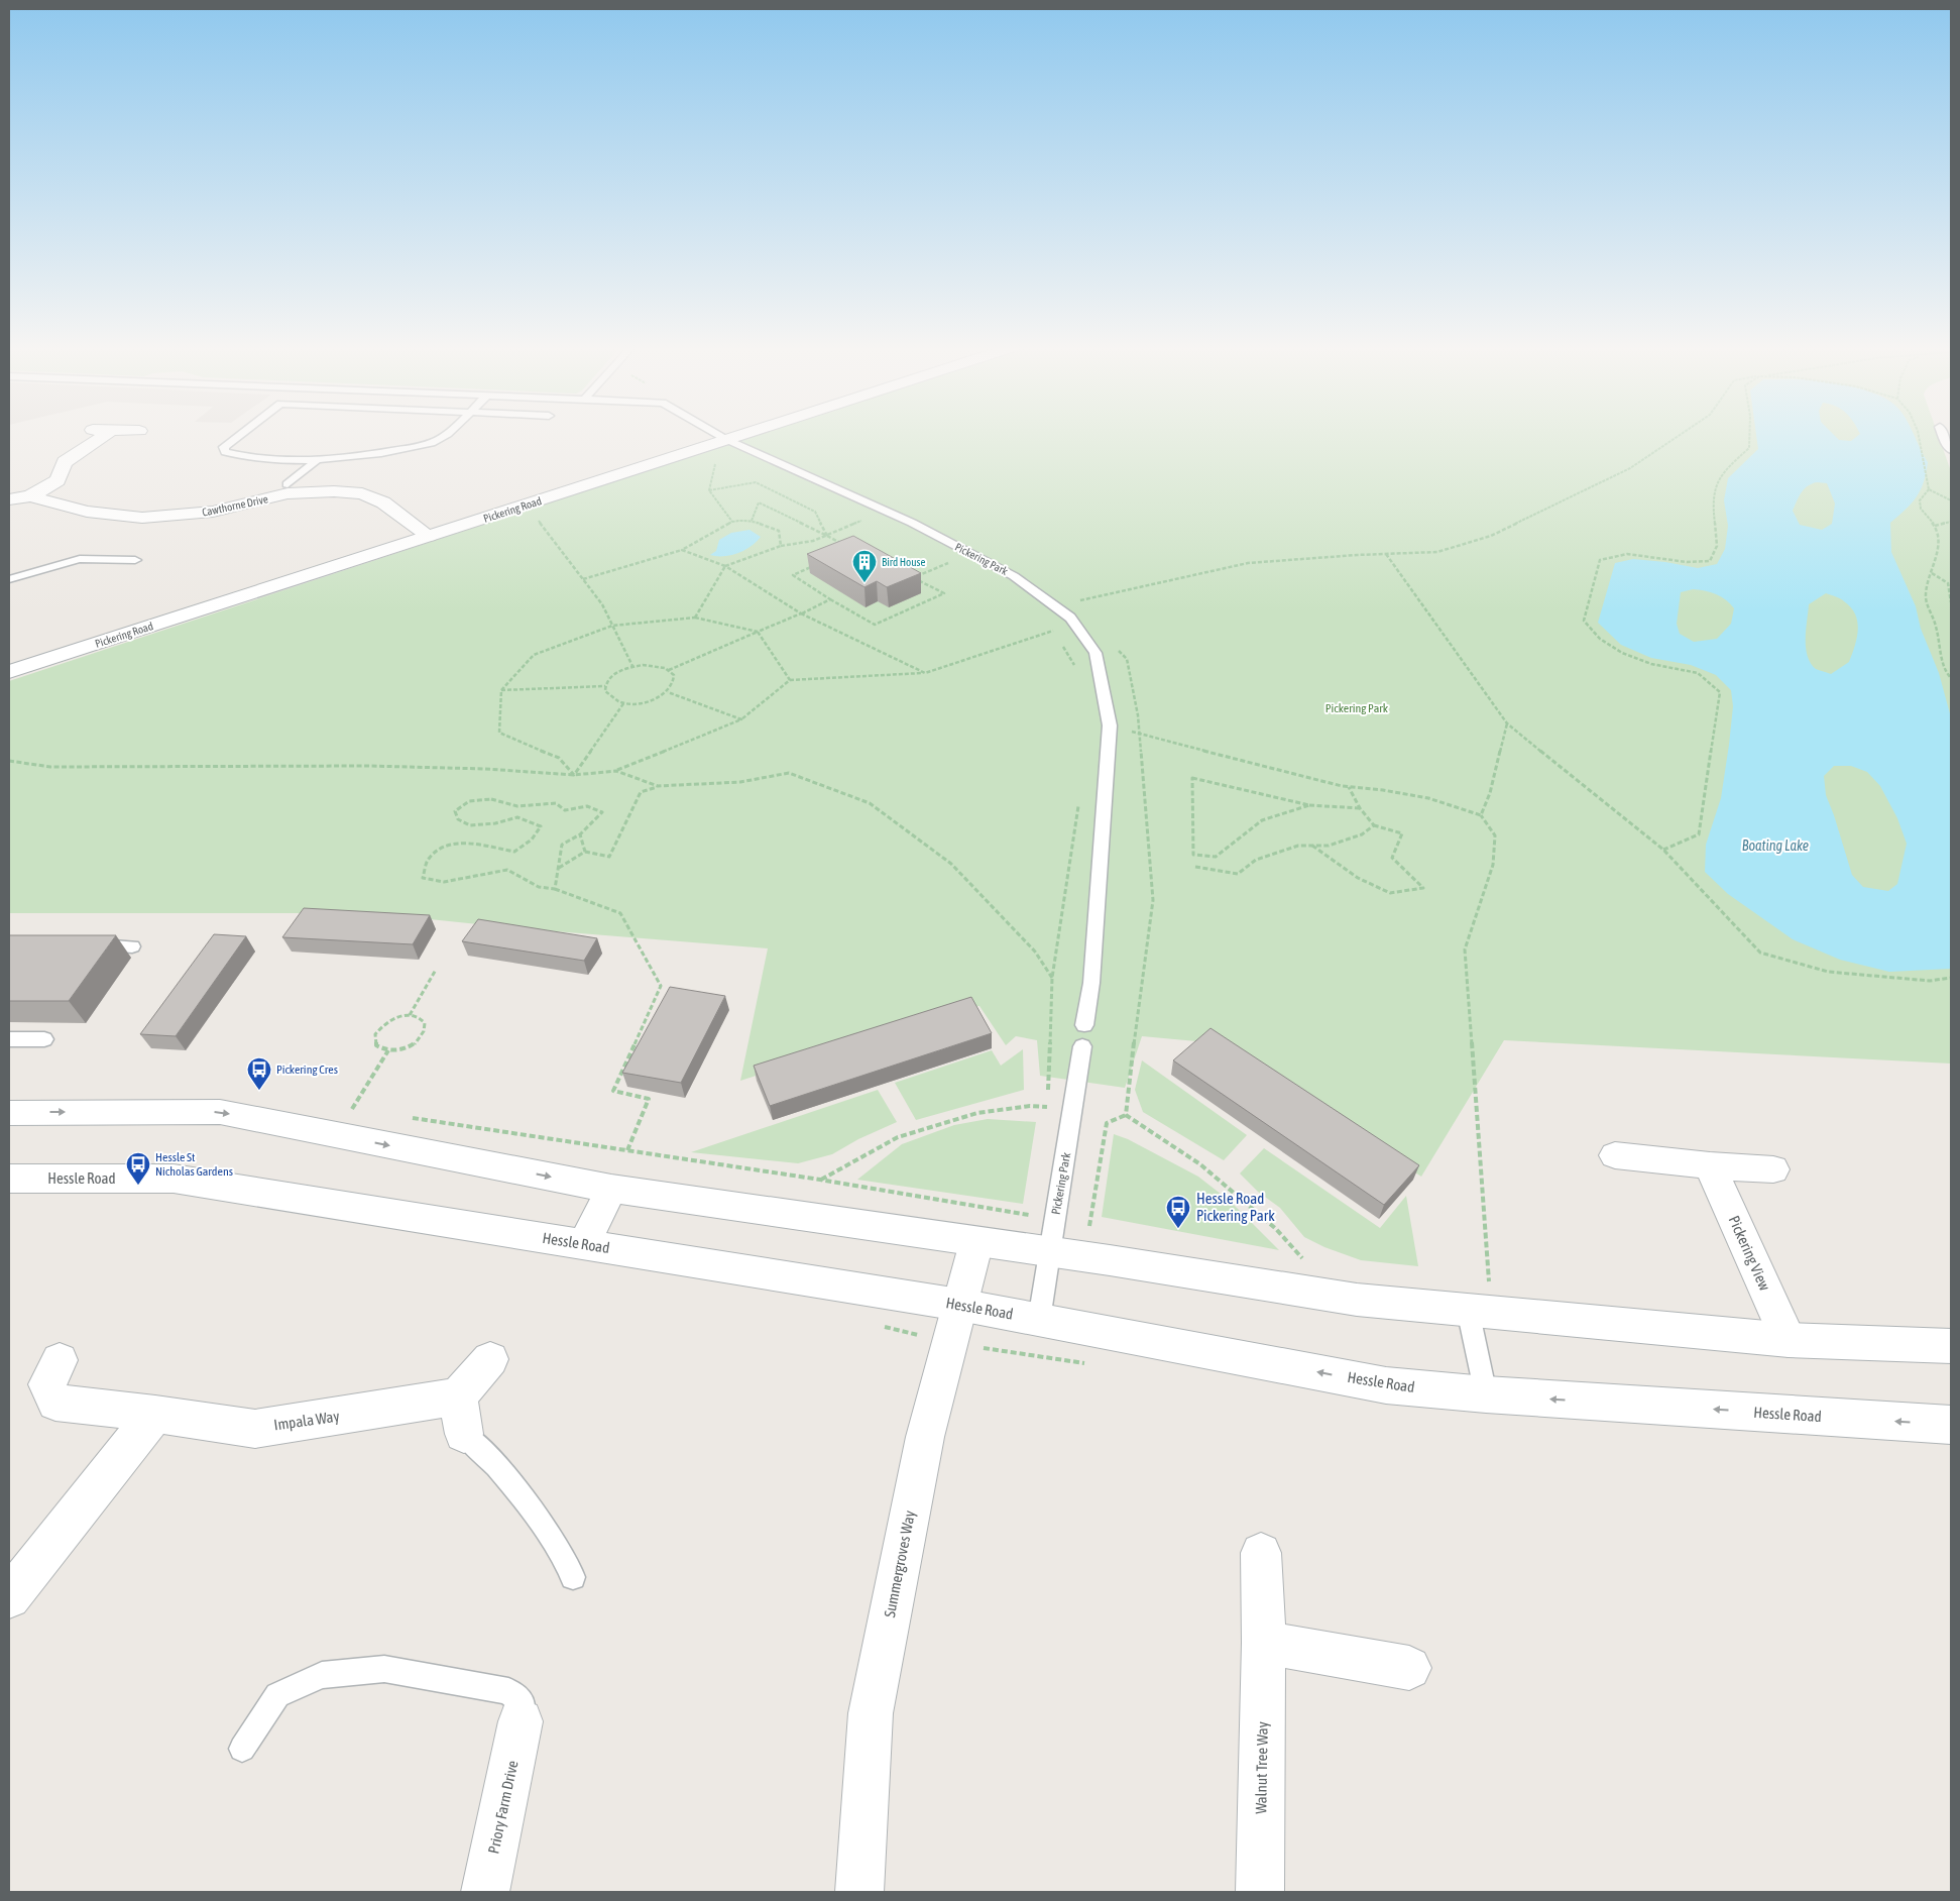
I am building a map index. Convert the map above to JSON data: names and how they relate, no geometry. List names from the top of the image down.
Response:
{
  "streets": {
    "street": [
      "Cawthorne Drive",
      "Pickering Road",
      "Hessle Road",
      "Pickering View",
      "Impala Way",
      "Summergroves Way",
      "Walnut Tree Way",
      "Priory Farm Drive"
    ],
    "lane": ["Pickering Park"]
  },
  "crossings": [
    ["Cawthorne Drive", "Pickering Road"],
    ["Pickering Road", "Pickering Park"],
    ["Pickering Park", "Hessle Road"],
    ["Hessle Road", "Summergroves Way"]
  ],
  "water": ["Boating Lake"],
  "parks": ["Pickering Park"],
  "places": {
    "building": ["Bird House"],
    "bus stop": ["Pickering Cres", "Hessle St Nicholas Gardens", "Hessle Road Pickering Park"]
  }
}
